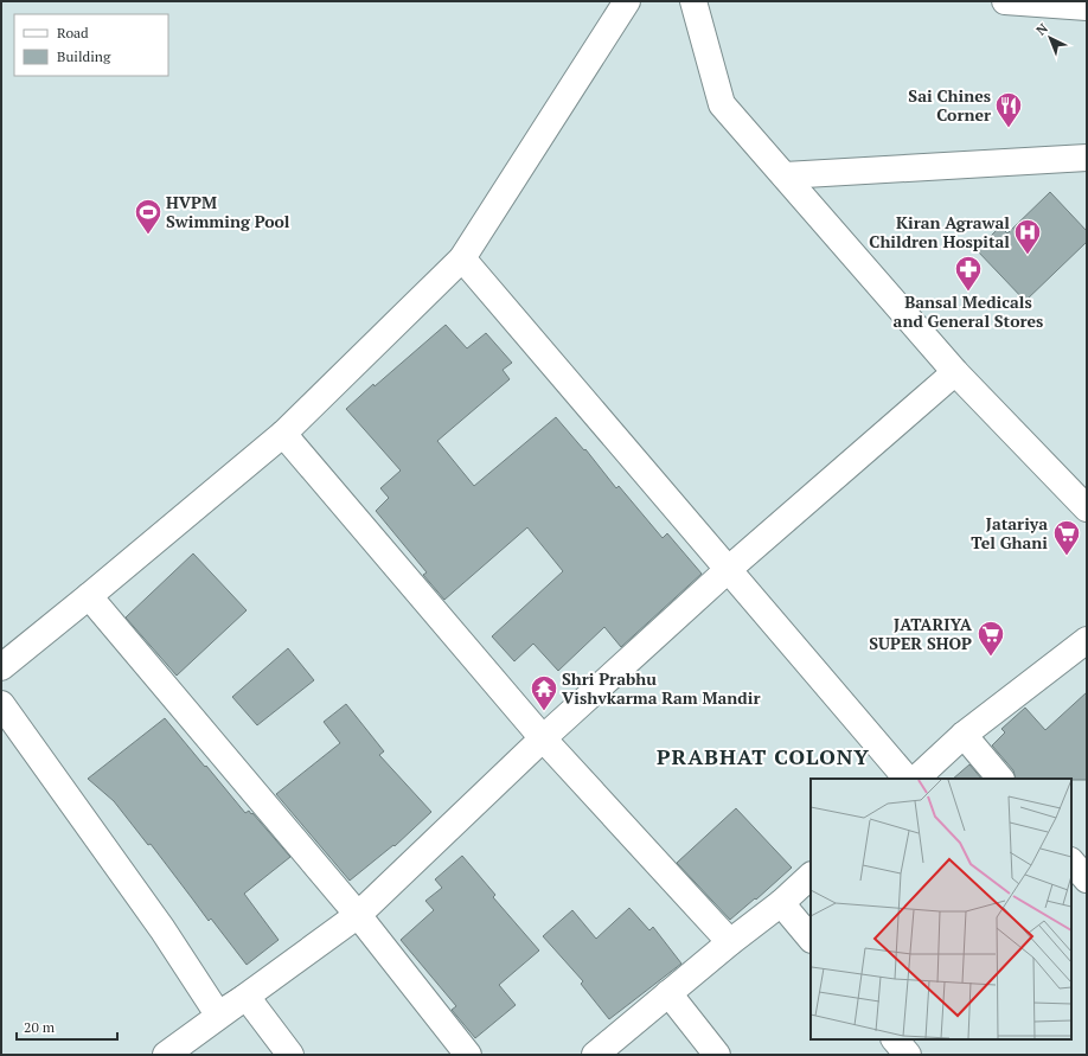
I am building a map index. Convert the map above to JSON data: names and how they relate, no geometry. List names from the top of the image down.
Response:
{
  "districts": ["PRABHAT COLONY"],
  "places": {
    "restaurant": ["Sai Chines Corner"],
    "sports": ["HVPM Swimming Pool"],
    "hospital": ["Kiran Agrawal Children Hospital"],
    "pharmacy": ["Bansal Medicals and General Stores"],
    "supermarket": ["Jatariya Tel Ghani", "JATARIYA SUPER SHOP"],
    "temple": ["Shri Prabhu Vishvkarma Ram Mandir"]
  },
  "legend": ["Road", "Building"],
  "scale_bar": "20 m",
  "north": "top left"
}
